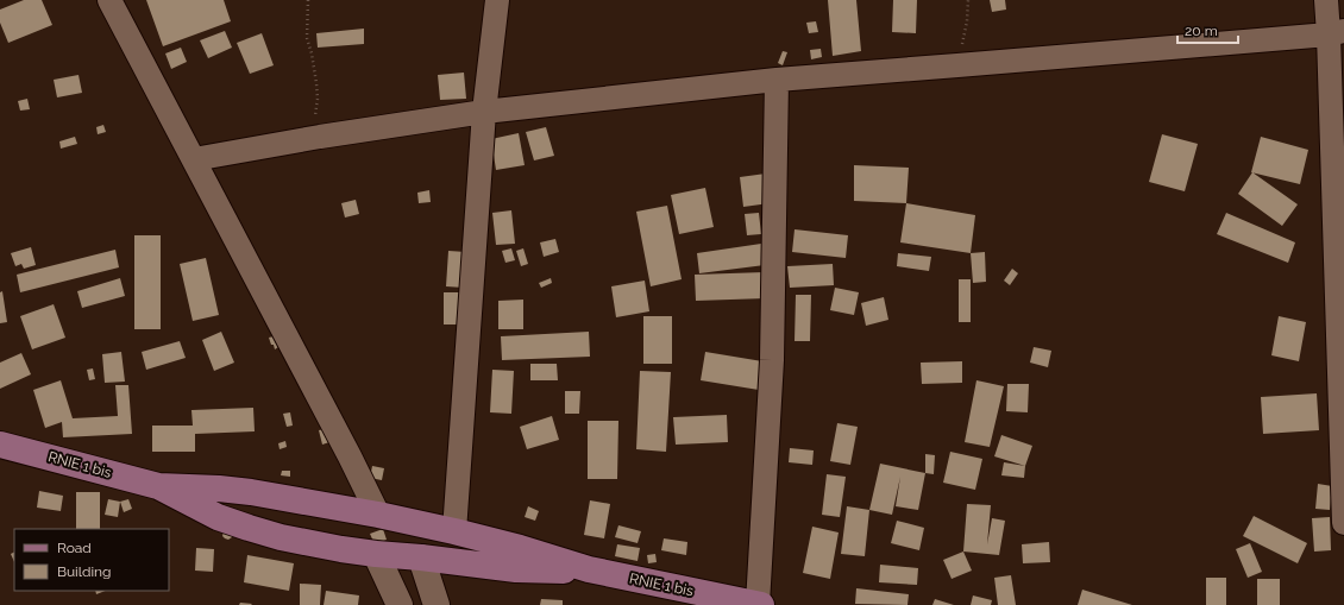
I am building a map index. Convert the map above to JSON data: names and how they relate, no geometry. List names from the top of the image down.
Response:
{
  "streets": {
    "main road": ["RNIE 1 bis"]
  },
  "legend": ["Road", "Building"],
  "scale_bar": "20 m"
}
